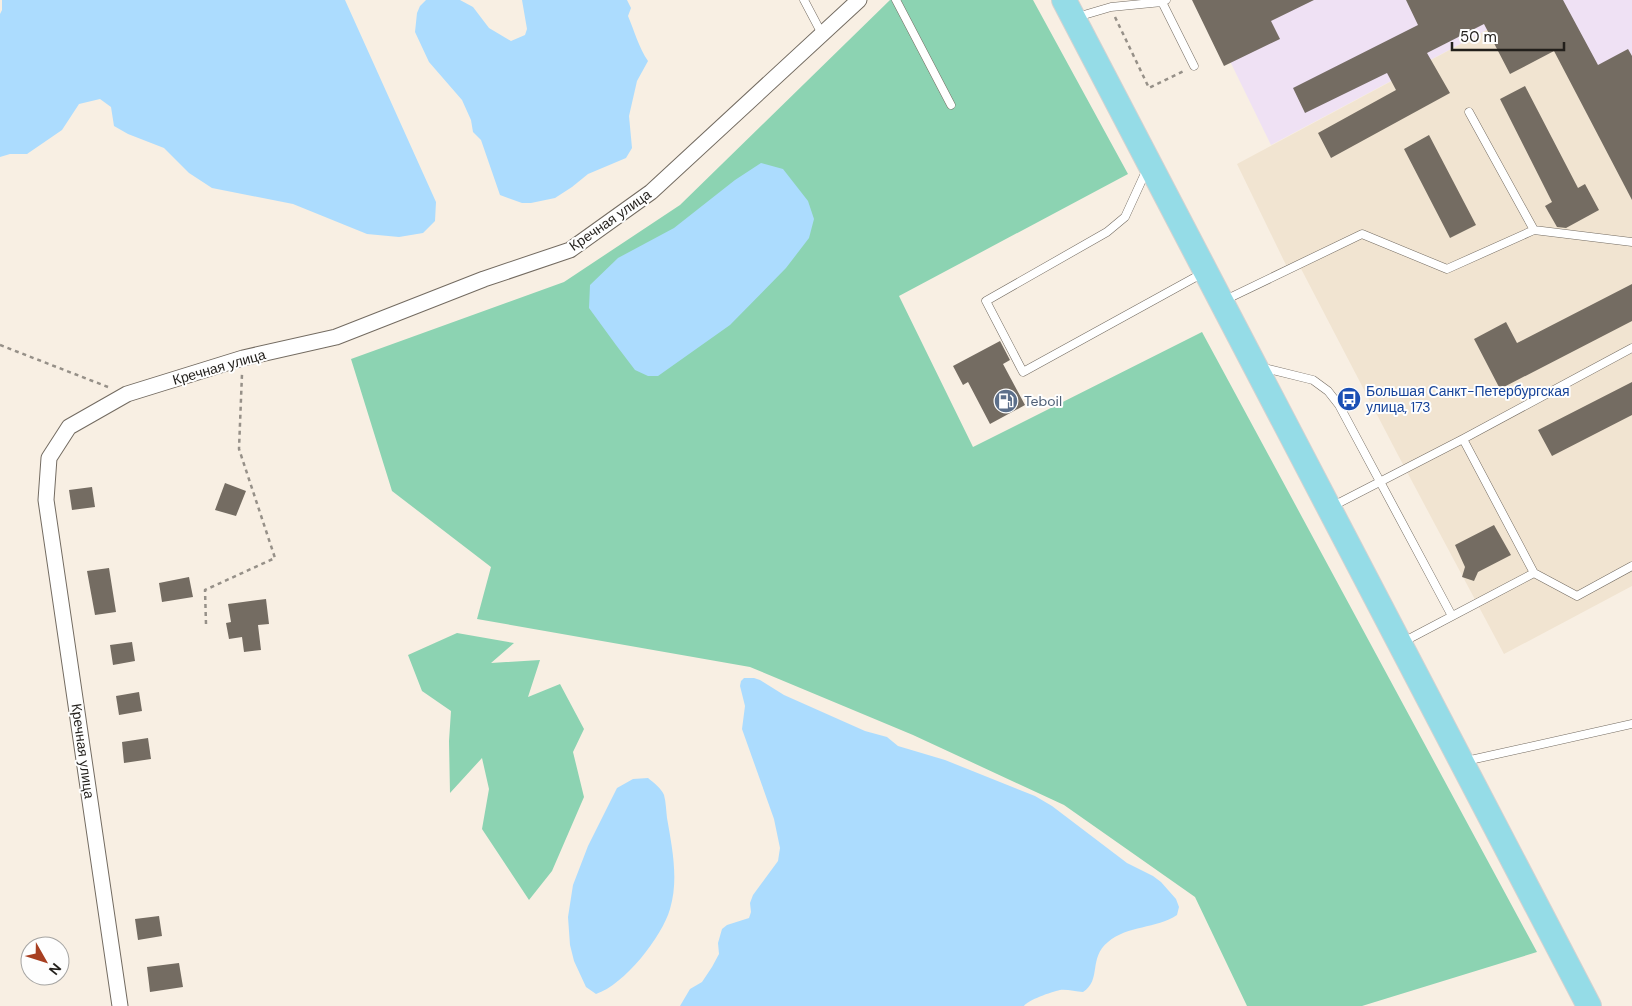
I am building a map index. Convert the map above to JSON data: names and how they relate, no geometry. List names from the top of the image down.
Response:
{
  "streets": {
    "street": ["Кречная улица"]
  },
  "places": {
    "bus stop": ["Большая Санкт-Петербургская улица, 173"],
    "fuel station": ["Teboil"]
  },
  "scale_bar": "50 m",
  "north": "bottom right"
}
